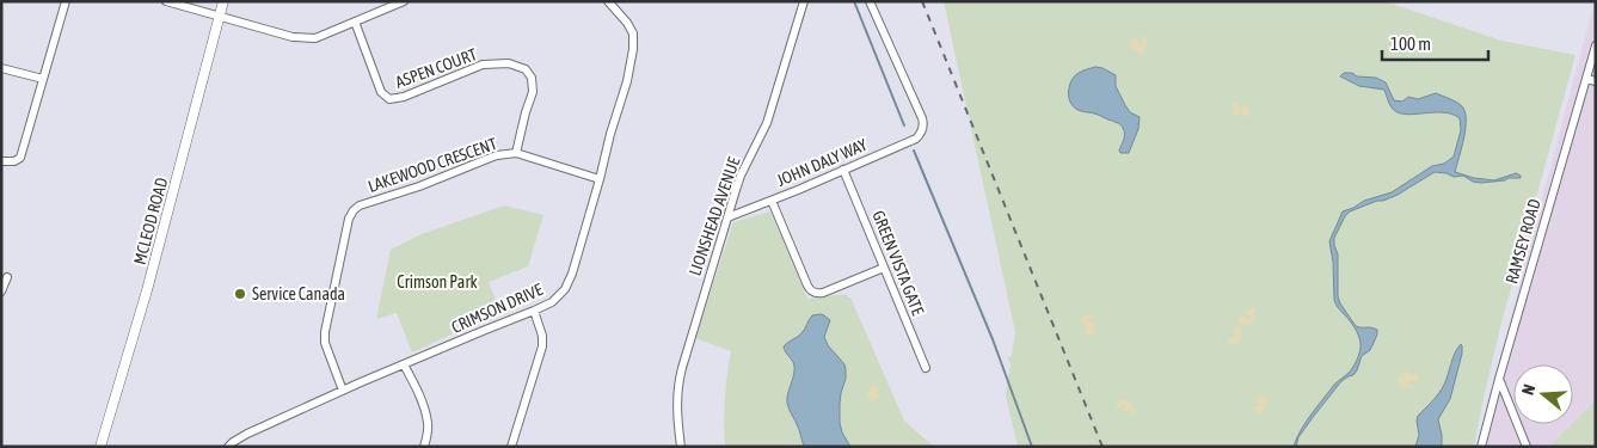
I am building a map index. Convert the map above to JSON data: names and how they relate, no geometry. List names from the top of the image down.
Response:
{
  "streets": {
    "main road": ["MCLEOD ROAD"],
    "street": [
      "ASPEN COURT",
      "JOHN DALY WAY",
      "LAKEWOOD CRESCENT",
      "LIONSHEAD AVENUE",
      "RAMSEY ROAD",
      "GREEN VISTA GATE",
      "CRIMSON DRIVE"
    ]
  },
  "crossings": [
    ["ASPEN COURT", "LAKEWOOD CRESCENT"],
    ["JOHN DALY WAY", "LIONSHEAD AVENUE"],
    ["JOHN DALY WAY", "GREEN VISTA GATE"],
    ["LAKEWOOD CRESCENT", "CRIMSON DRIVE"]
  ],
  "parks": ["Crimson Park"],
  "places": ["Service Canada"],
  "scale_bar": "100 m",
  "north": "left"
}
